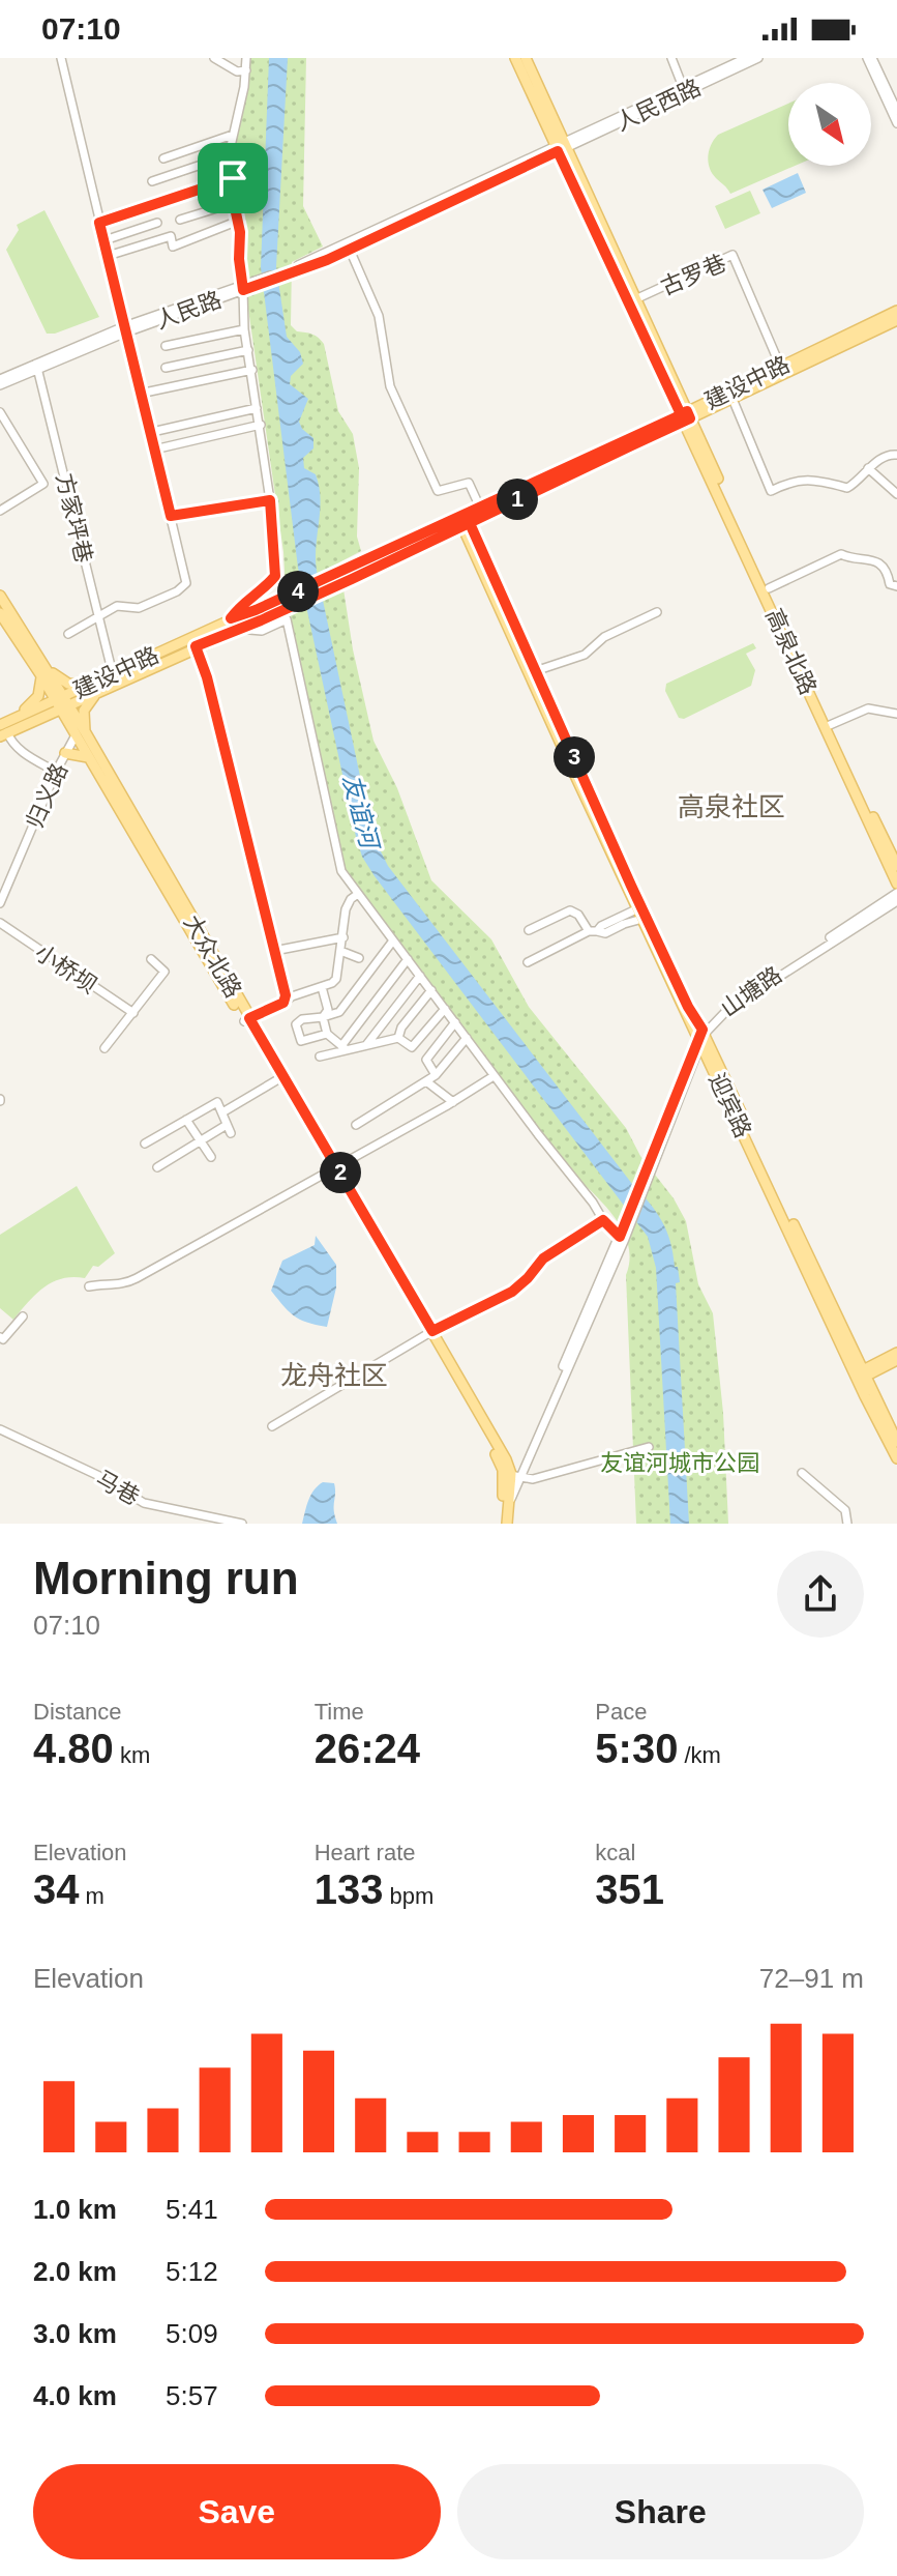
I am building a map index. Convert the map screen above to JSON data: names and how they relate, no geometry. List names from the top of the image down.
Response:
{
  "streets": {
    "main road": [
      "建设中路",
      "高泉北路",
      "大众北路",
      "迎宾路"
    ],
    "street": [
      "人民西路",
      "古罗巷",
      "人民路",
      "方家坪巷",
      "归义路",
      "小桥坝",
      "山塘路",
      "马巷"
    ]
  },
  "crossings": [
    ["人民西路", "人民路"],
    ["古罗巷", "建设中路"],
    ["人民路", "方家坪巷"],
    ["建设中路", "方家坪巷"],
    ["建设中路", "高泉北路"],
    ["建设中路", "大众北路"],
    ["建设中路", "迎宾路"],
    ["归义路", "大众北路"],
    ["山塘路", "迎宾路"]
  ],
  "districts": ["高泉社区", "龙舟社区"],
  "water": ["友谊河"],
  "parks": ["友谊河城市公园"],
  "north": "bottom right",
  "page": {
    "status": "07:10",
    "pins": [
      "1",
      "4",
      "3",
      "2"
    ],
    "heading": ["Morning run", "07:10"],
    "stats": [
      ["Distance", "4.80 km"],
      ["Time", "26:24"],
      ["Pace", "5:30 /km"],
      ["Elevation", "34 m"],
      ["Heart rate", "133 bpm"],
      ["kcal", "351"]
    ],
    "chart": ["Elevation", "72–91 m"],
    "list": [
      {
        "name": "1.0 km",
        "note": "5:41"
      },
      {
        "name": "2.0 km",
        "note": "5:12"
      },
      {
        "name": "3.0 km",
        "note": "5:09"
      },
      {
        "name": "4.0 km",
        "note": "5:57"
      }
    ],
    "buttons": ["Save", "Share"]
  }
}
